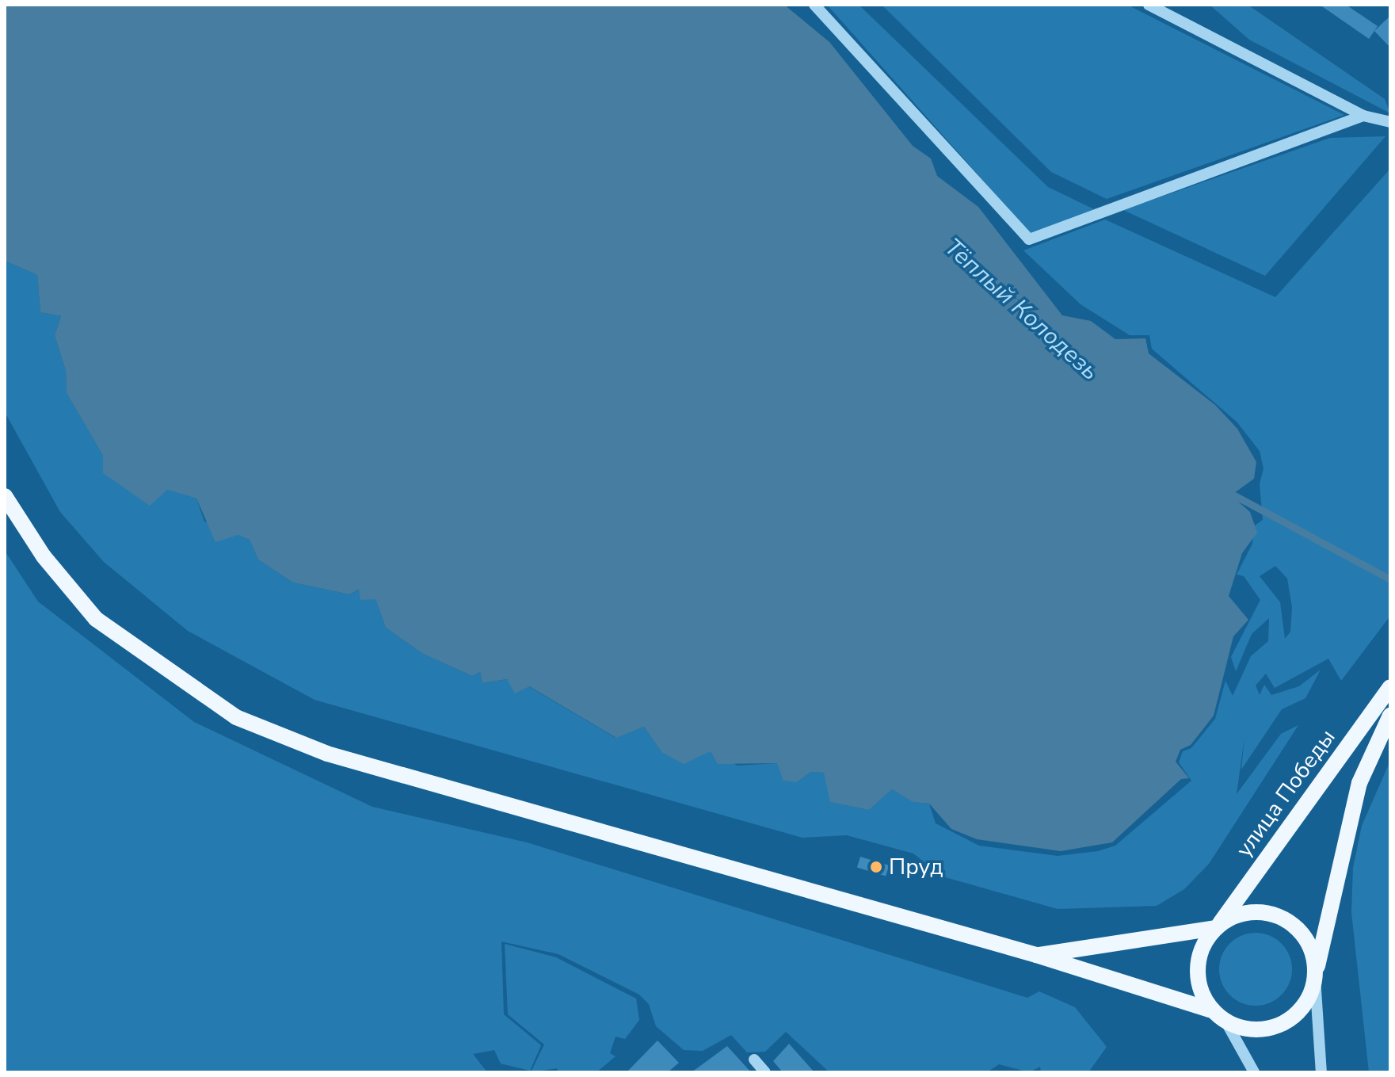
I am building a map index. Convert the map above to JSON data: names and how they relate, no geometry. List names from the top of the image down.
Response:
{
  "streets": {
    "main road": ["улица Победы"]
  },
  "water": ["Тёплый Колодезь"],
  "places": ["Пруд"]
}
